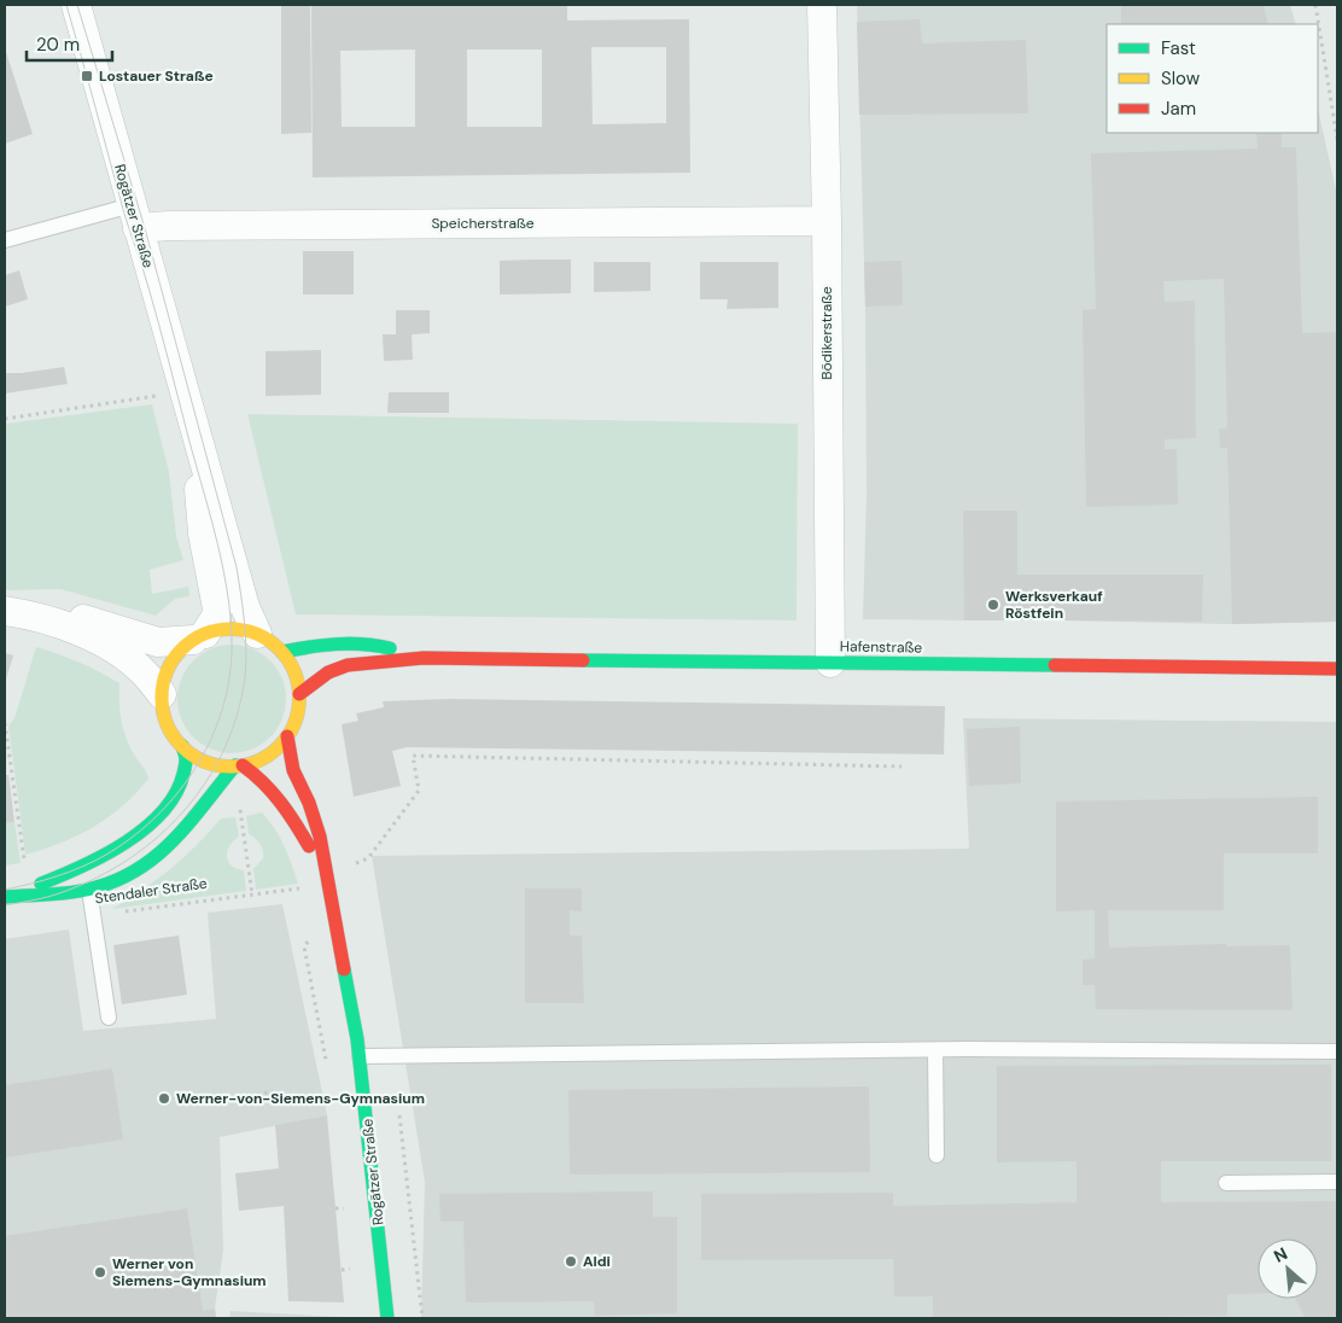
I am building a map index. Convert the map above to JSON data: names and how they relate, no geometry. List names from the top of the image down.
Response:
{
  "streets": {
    "street": [
      "Rogätzer Straße",
      "Speicherstraße",
      "Bödikerstraße",
      "Hafenstraße",
      "Stendaler Straße"
    ]
  },
  "crossings": [
    ["Rogätzer Straße", "Speicherstraße"],
    ["Rogätzer Straße", "Hafenstraße"],
    ["Rogätzer Straße", "Stendaler Straße"],
    ["Speicherstraße", "Bödikerstraße"],
    ["Bödikerstraße", "Hafenstraße"],
    ["Hafenstraße", "Stendaler Straße"]
  ],
  "places": {
    "transit": ["Lostauer Straße"],
    "other": [
      "Werksverkauf Röstfein",
      "Werner-von-Siemens-Gymnasium",
      "Aldi",
      "Werner von Siemens-Gymnasium"
    ]
  },
  "legend": ["Fast", "Slow", "Jam"],
  "scale_bar": "20 m",
  "north": "top left"
}
